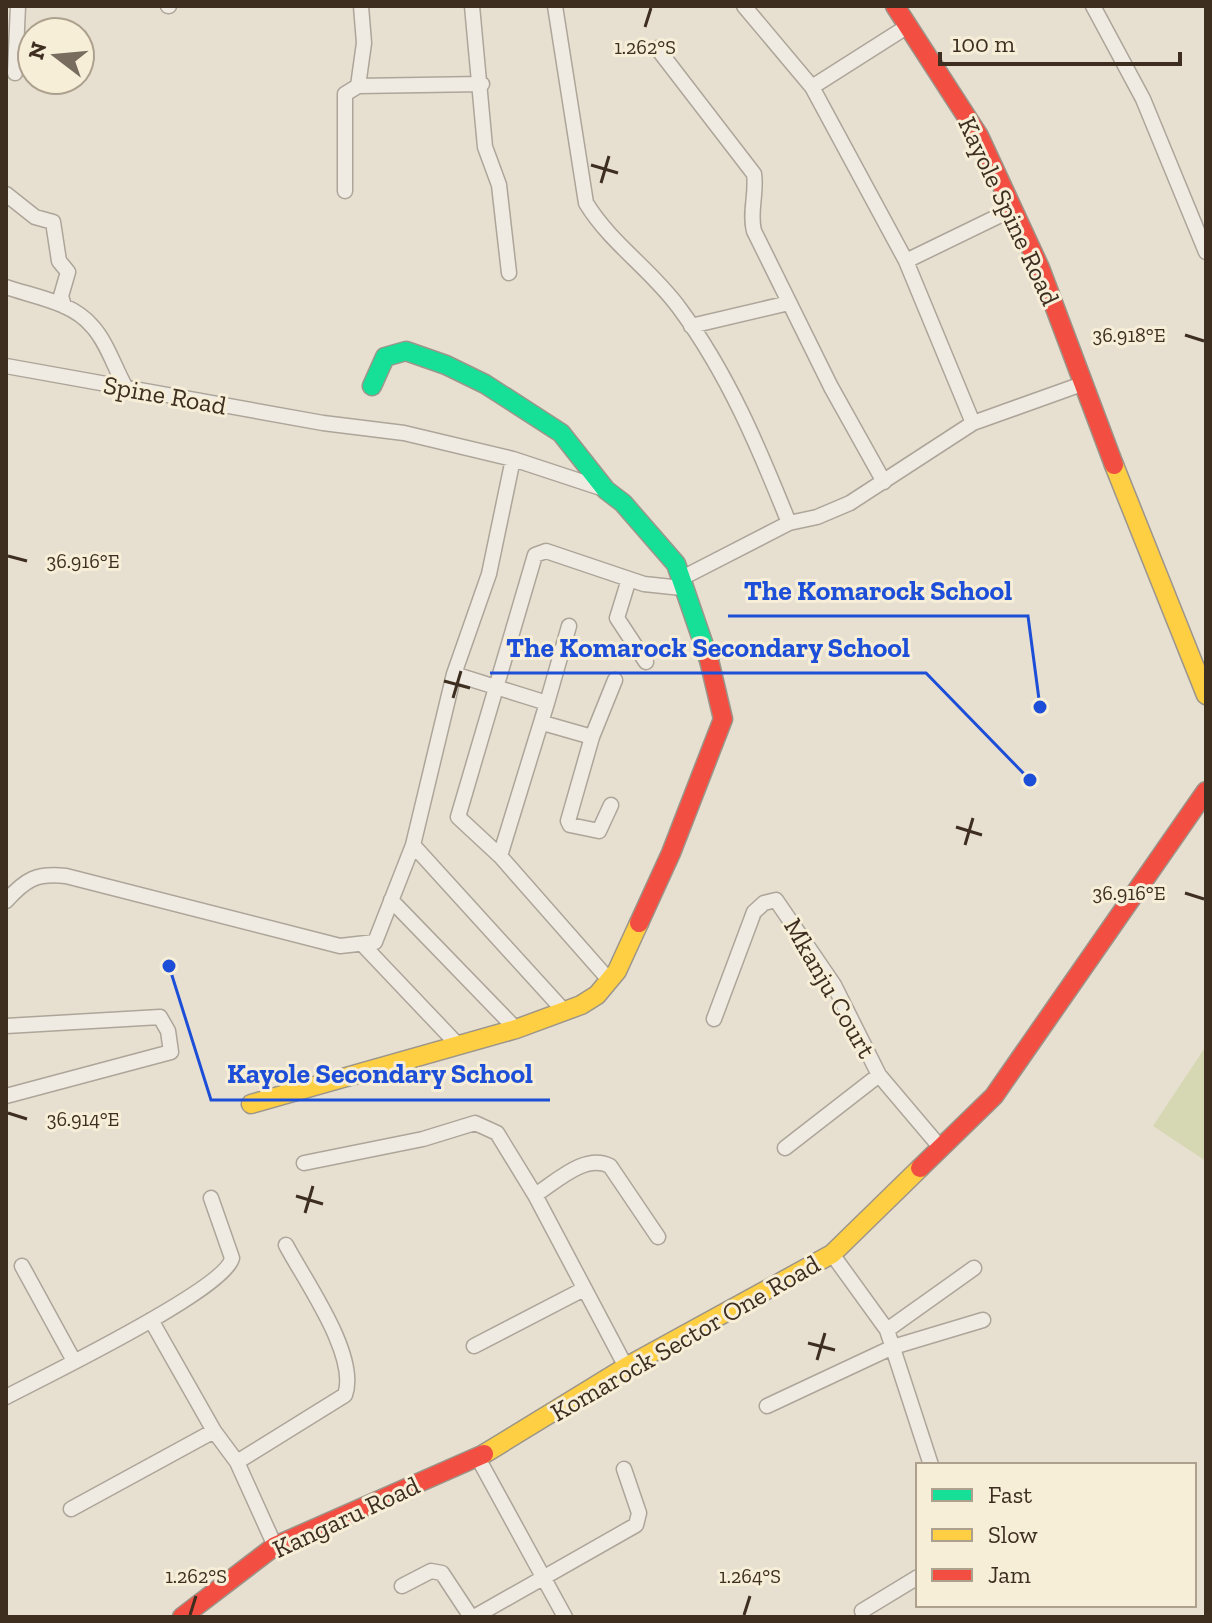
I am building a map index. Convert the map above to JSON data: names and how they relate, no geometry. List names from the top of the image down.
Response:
{
  "streets": {
    "main road": ["Kayole Spine Road", "Komarock Sector One Road", "Kangaru Road"],
    "street": ["Spine Road", "Mkanju Court"]
  },
  "crossings": [
    ["Mkanju Court", "Komarock Sector One Road"],
    ["Komarock Sector One Road", "Kangaru Road"]
  ],
  "places": ["The Komarock School", "The Komarock Secondary School", "Kayole Secondary School"],
  "legend": ["Fast", "Slow", "Jam"],
  "scale_bar": "100 m",
  "north": "left",
  "coordinates": [
    "1.262°S",
    "36.918°E",
    "36.916°E",
    "36.914°E",
    "1.264°S"
  ]
}
